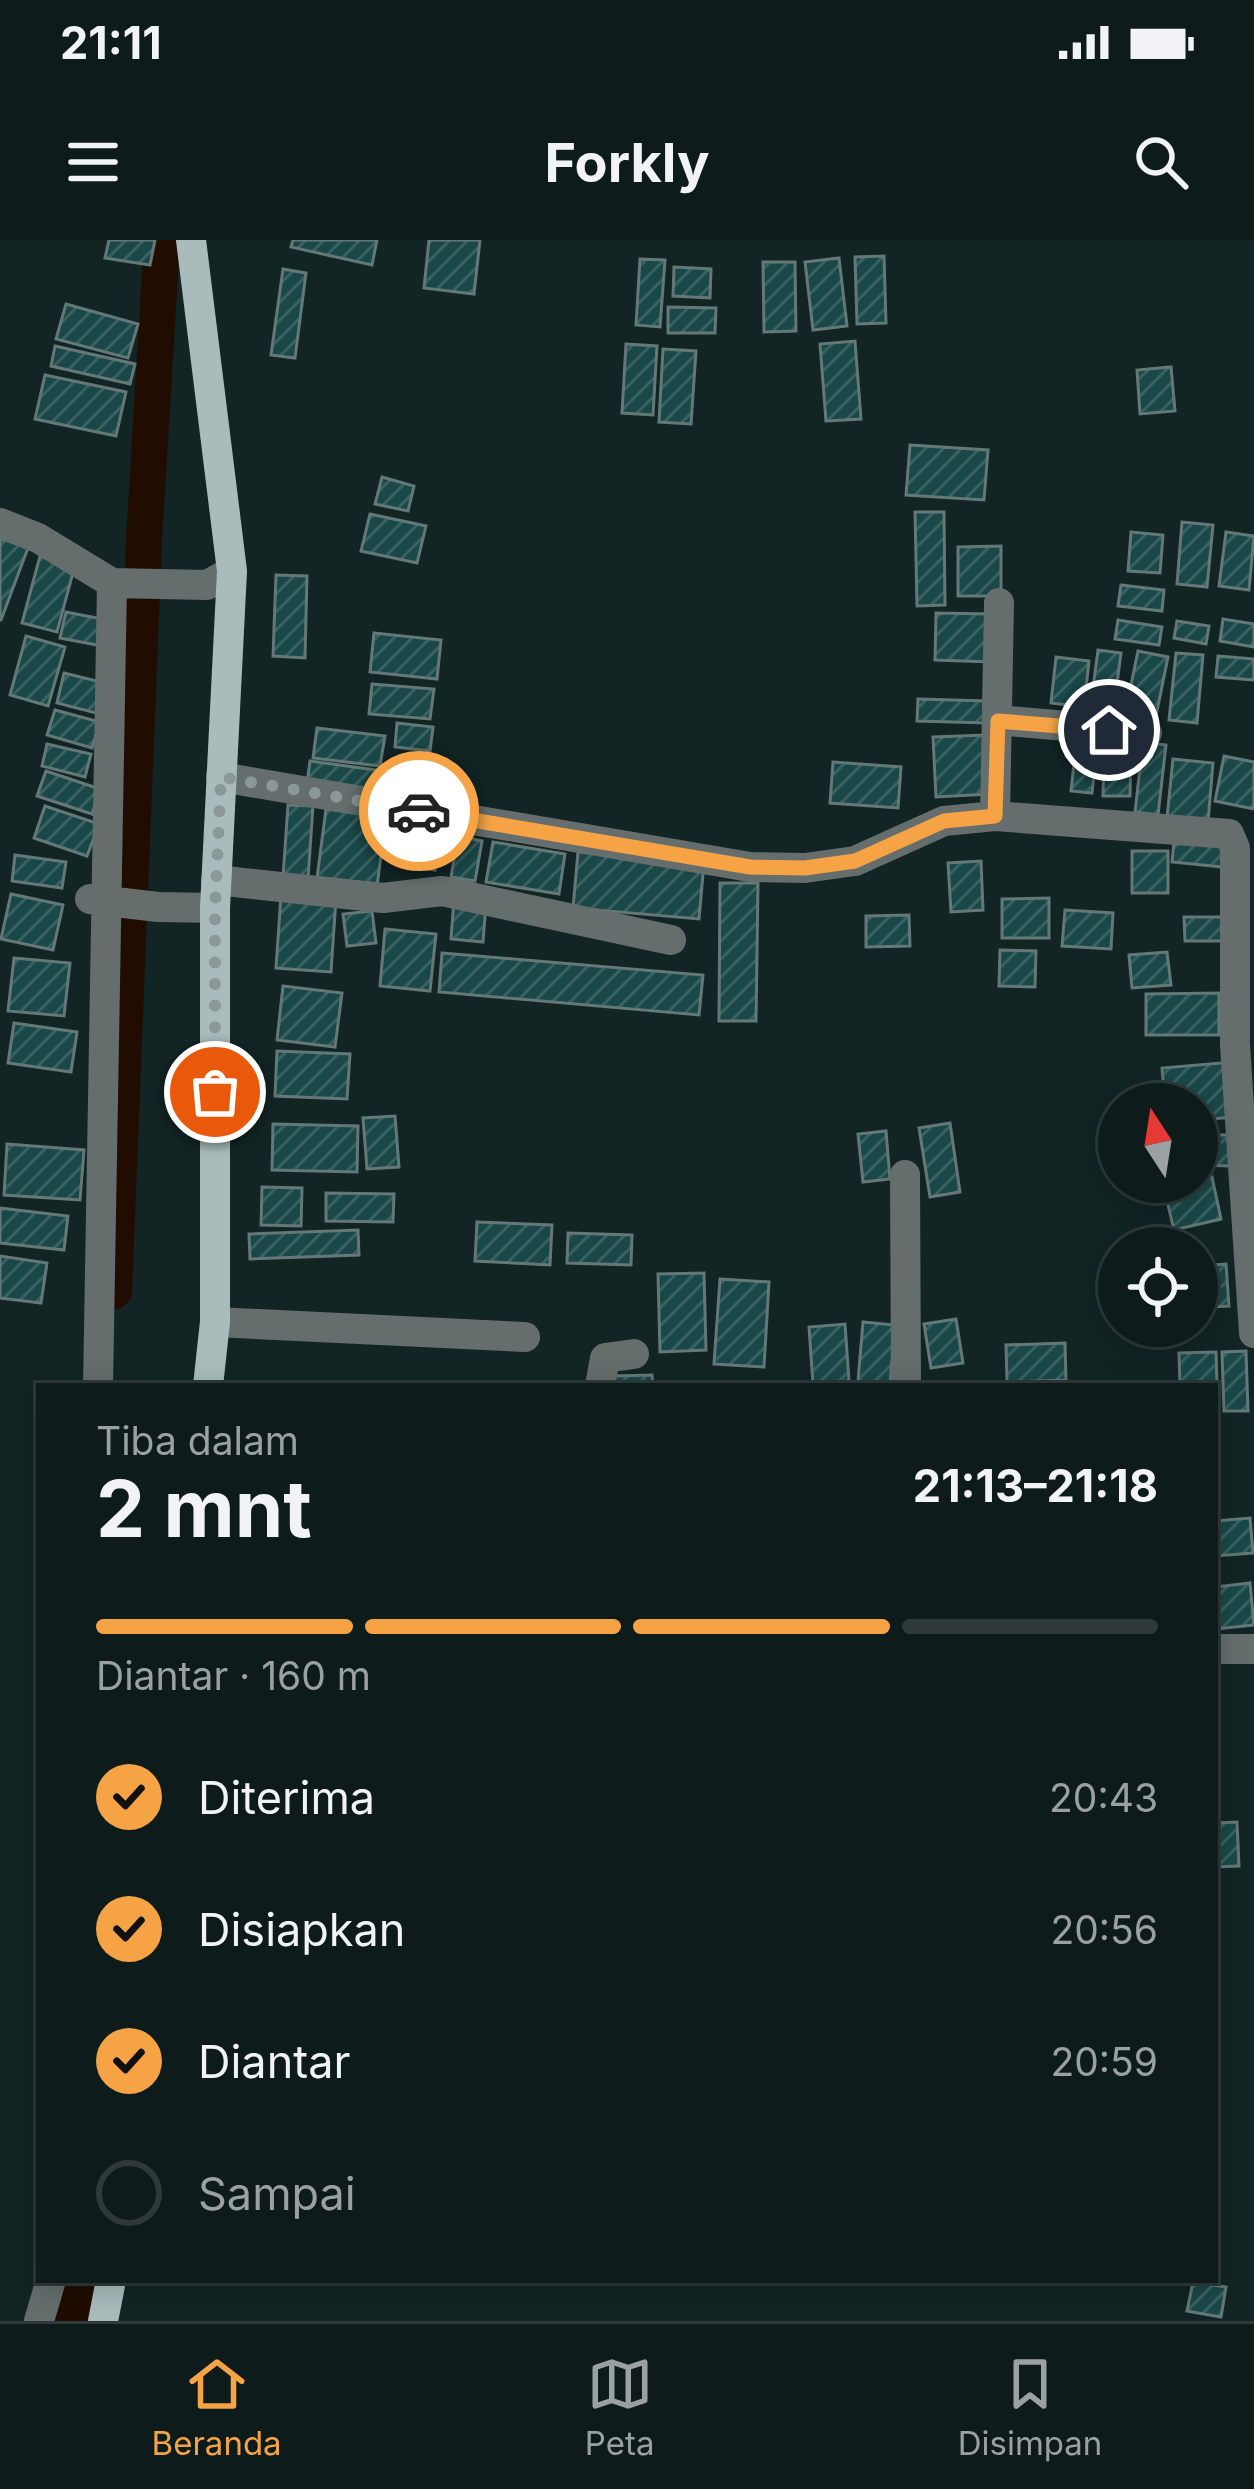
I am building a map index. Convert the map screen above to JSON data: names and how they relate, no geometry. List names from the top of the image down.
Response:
{
  "north": "top",
  "page": {
    "status": "21:11",
    "header": "Forkly",
    "heading": ["2 mnt", "Tiba dalam", "21:13–21:18"],
    "bar": "Diantar · 160 m",
    "list": [
      ["Diterima", "20:43"],
      ["Disiapkan", "20:56"],
      ["Diantar", "20:59"],
      "Sampai"
    ],
    "tabs": ["Beranda", "Peta", "Disimpan"]
  }
}
